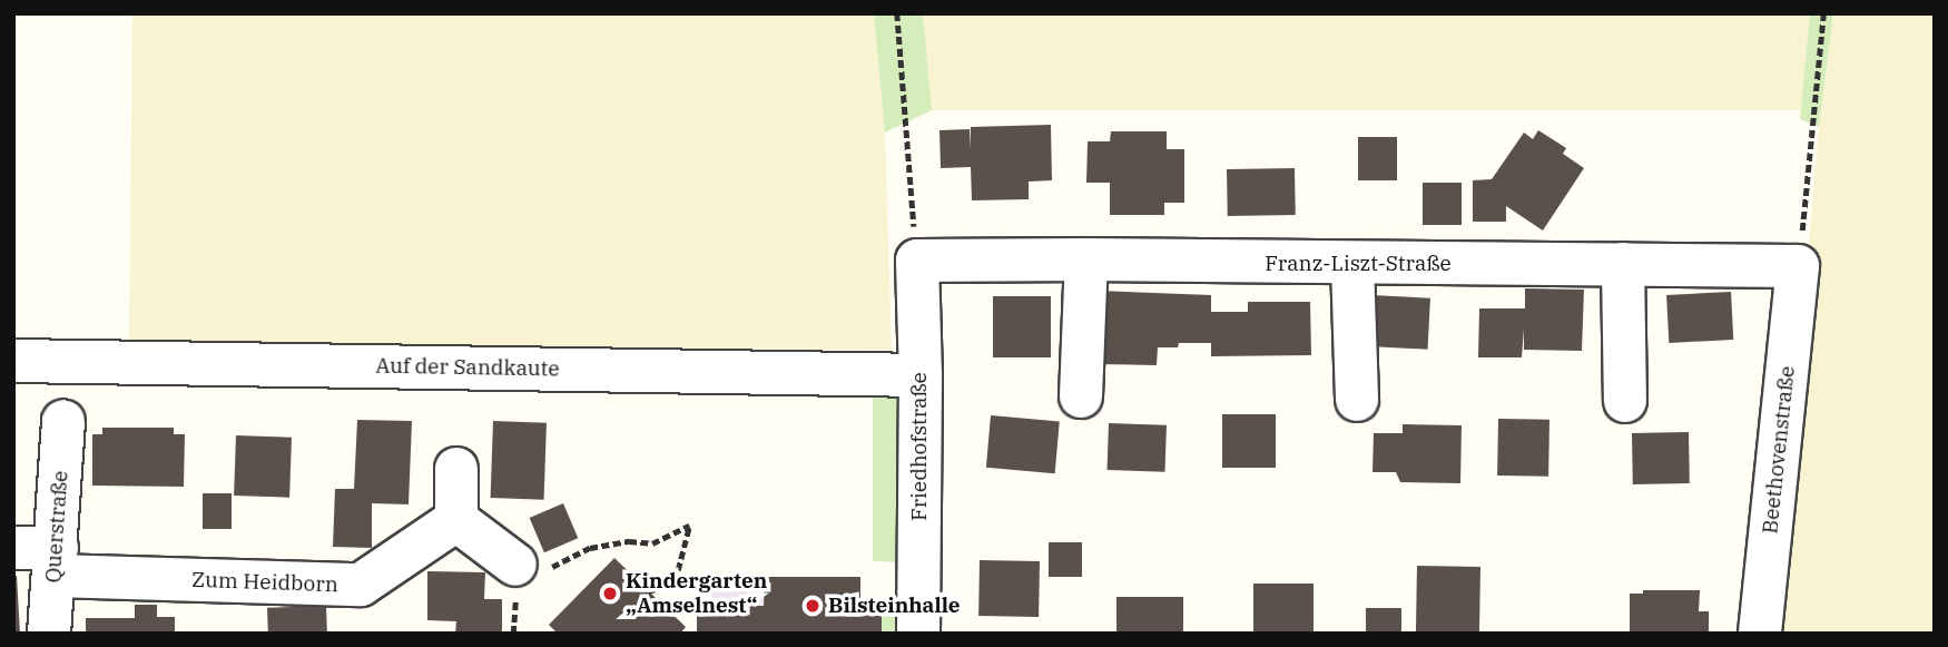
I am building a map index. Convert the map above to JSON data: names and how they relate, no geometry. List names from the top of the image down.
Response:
{
  "streets": {
    "street": [
      "Franz-Liszt-Straße",
      "Auf der Sandkaute",
      "Friedhofstraße",
      "Beethovenstraße",
      "Querstraße",
      "Zum Heidborn"
    ]
  },
  "crossings": [
    ["Franz-Liszt-Straße", "Friedhofstraße"],
    ["Franz-Liszt-Straße", "Beethovenstraße"],
    ["Auf der Sandkaute", "Friedhofstraße"],
    ["Querstraße", "Zum Heidborn"]
  ],
  "places": ["Kindergarten „Amselnest“", "Bilsteinhalle"]
}
